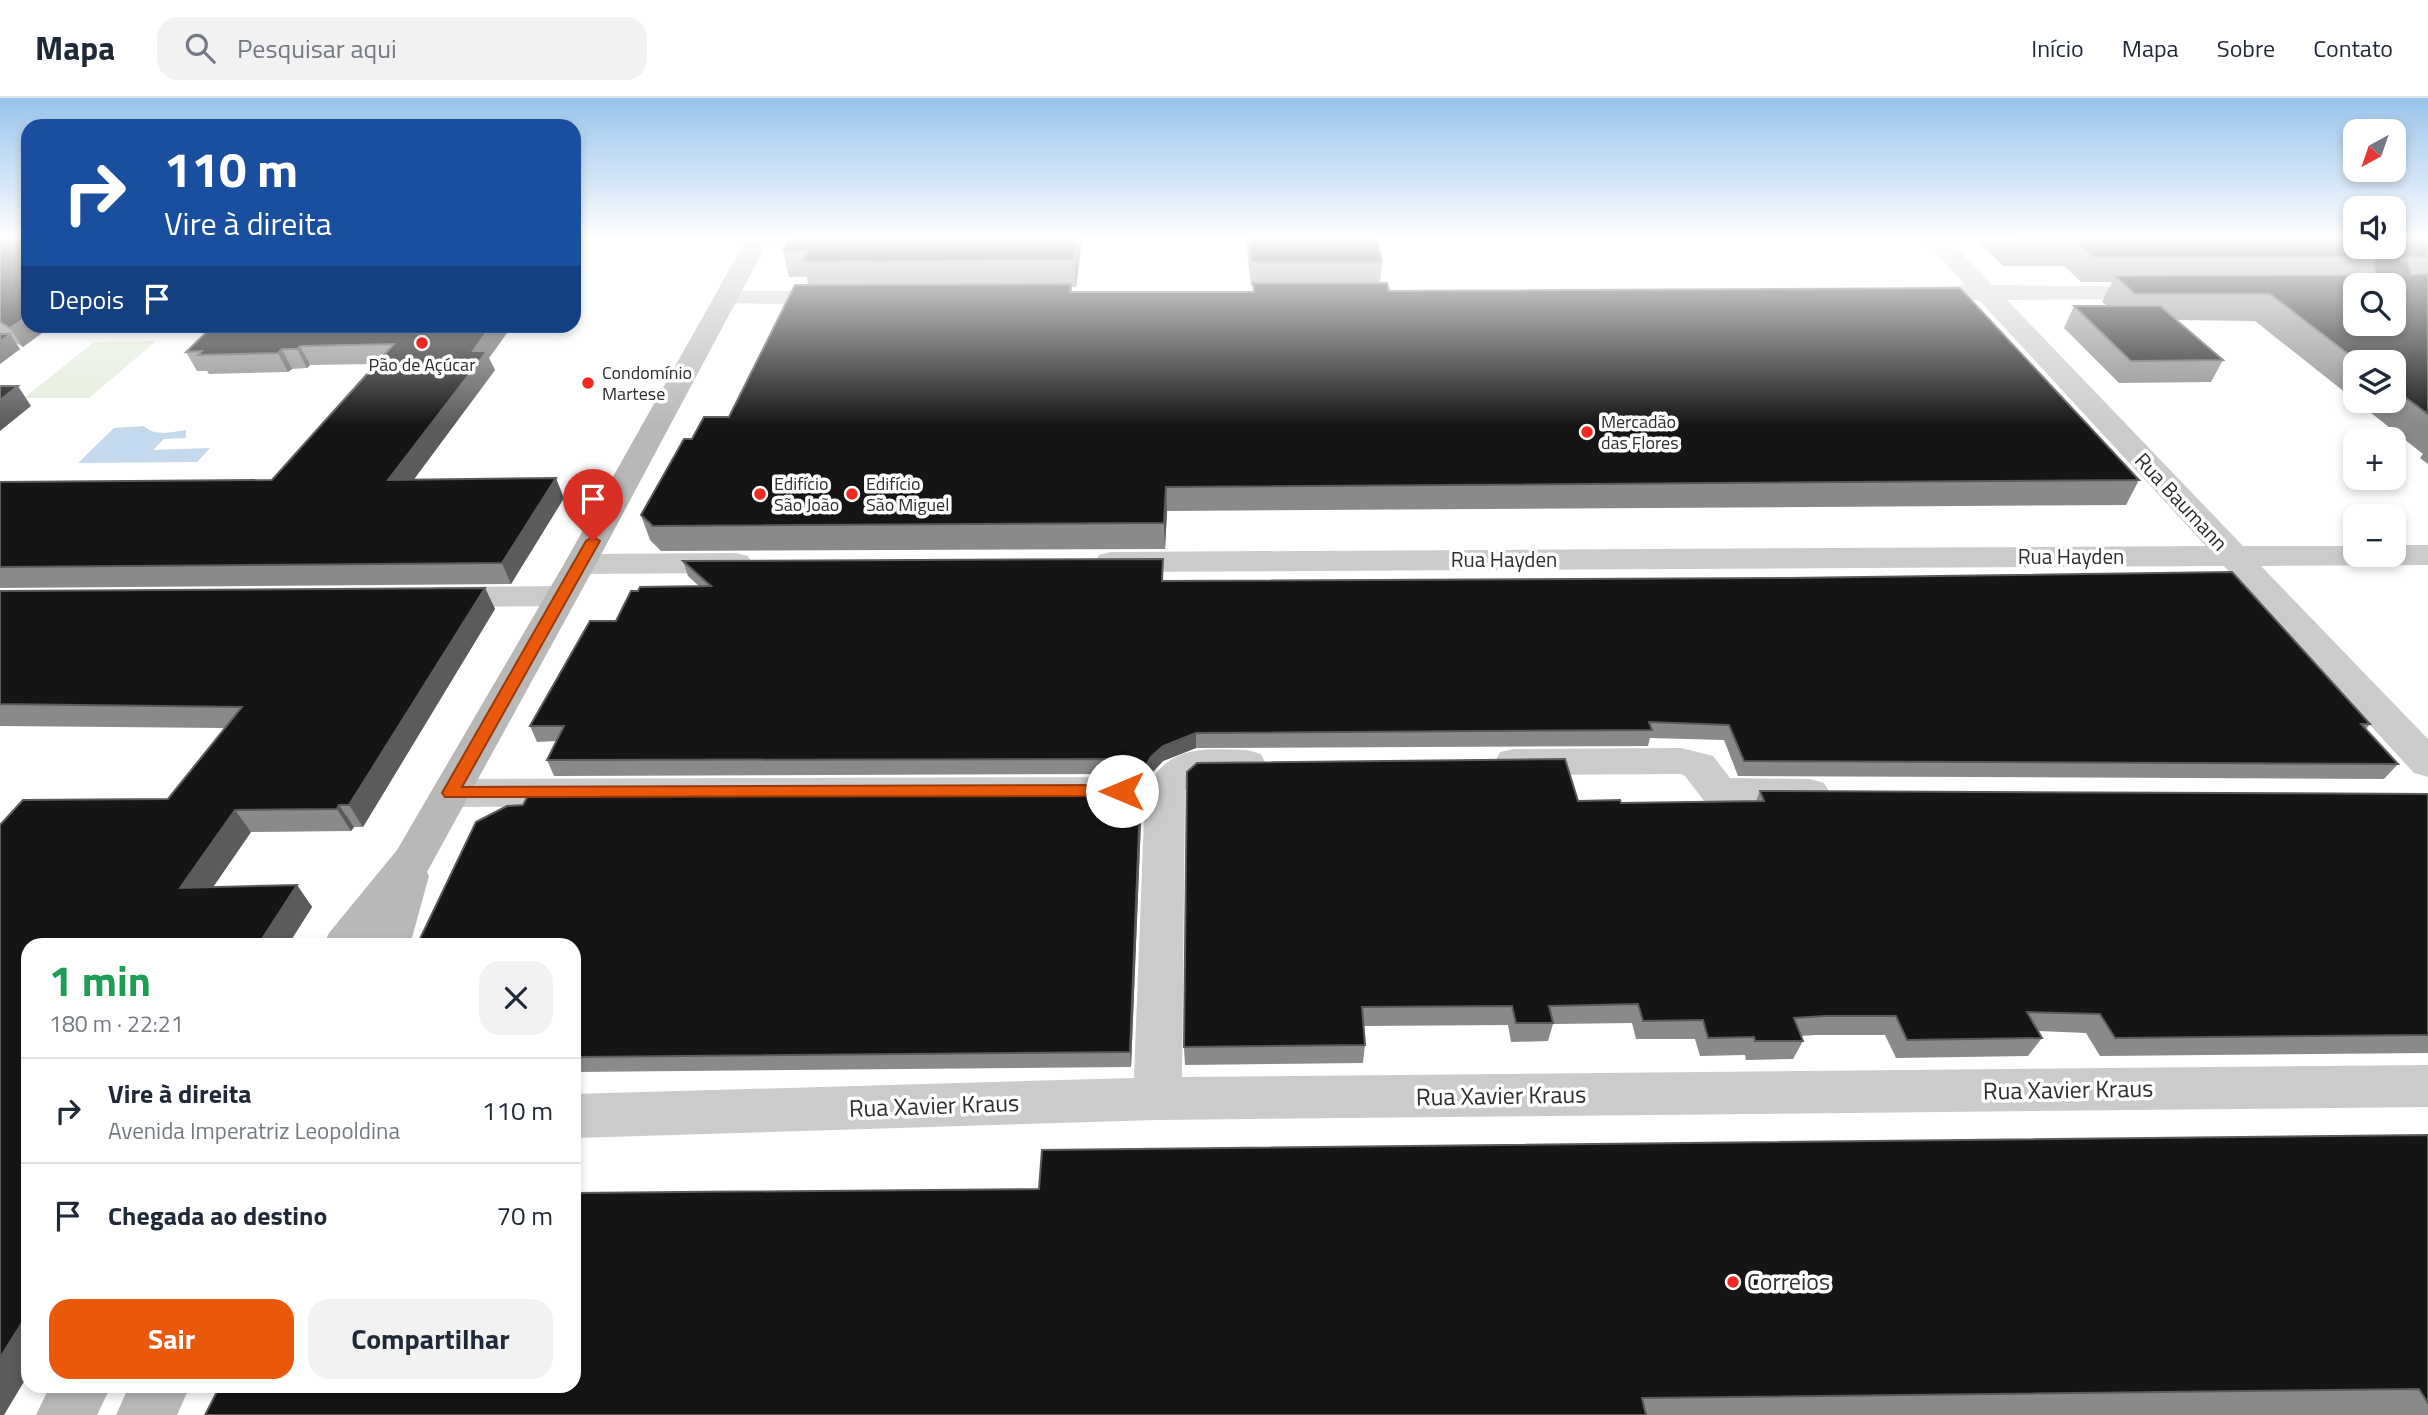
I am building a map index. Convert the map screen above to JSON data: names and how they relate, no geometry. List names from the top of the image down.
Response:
{
  "streets": {
    "street": ["Rua Baumann", "Rua Hayden", "Rua Xavier Kraus"]
  },
  "crossings": [
    ["Rua Baumann", "Rua Hayden"]
  ],
  "places": [
    "Pão de Açúcar",
    "Condomínio Martese",
    "Mercadão das Flores",
    "Edifício São João",
    "Edifício São Miguel",
    "Correios"
  ],
  "north": "bottom left",
  "page": {
    "header": "Mapa",
    "search": "Pesquisar aqui",
    "nav": [
      "Início",
      "Mapa",
      "Sobre",
      "Contato"
    ],
    "map_buttons": ["+", "−"],
    "turn": ["110 m", "Vire à direita"],
    "then": "Depois",
    "heading": ["1 min", "180 m · 22:21"],
    "list": [
      {
        "name": "Vire à direita",
        "note": "Avenida Imperatriz Leopoldina",
        "value": "110 m"
      },
      {
        "name": "Chegada ao destino",
        "value": "70 m"
      }
    ],
    "buttons": ["Sair", "Compartilhar"]
  }
}
